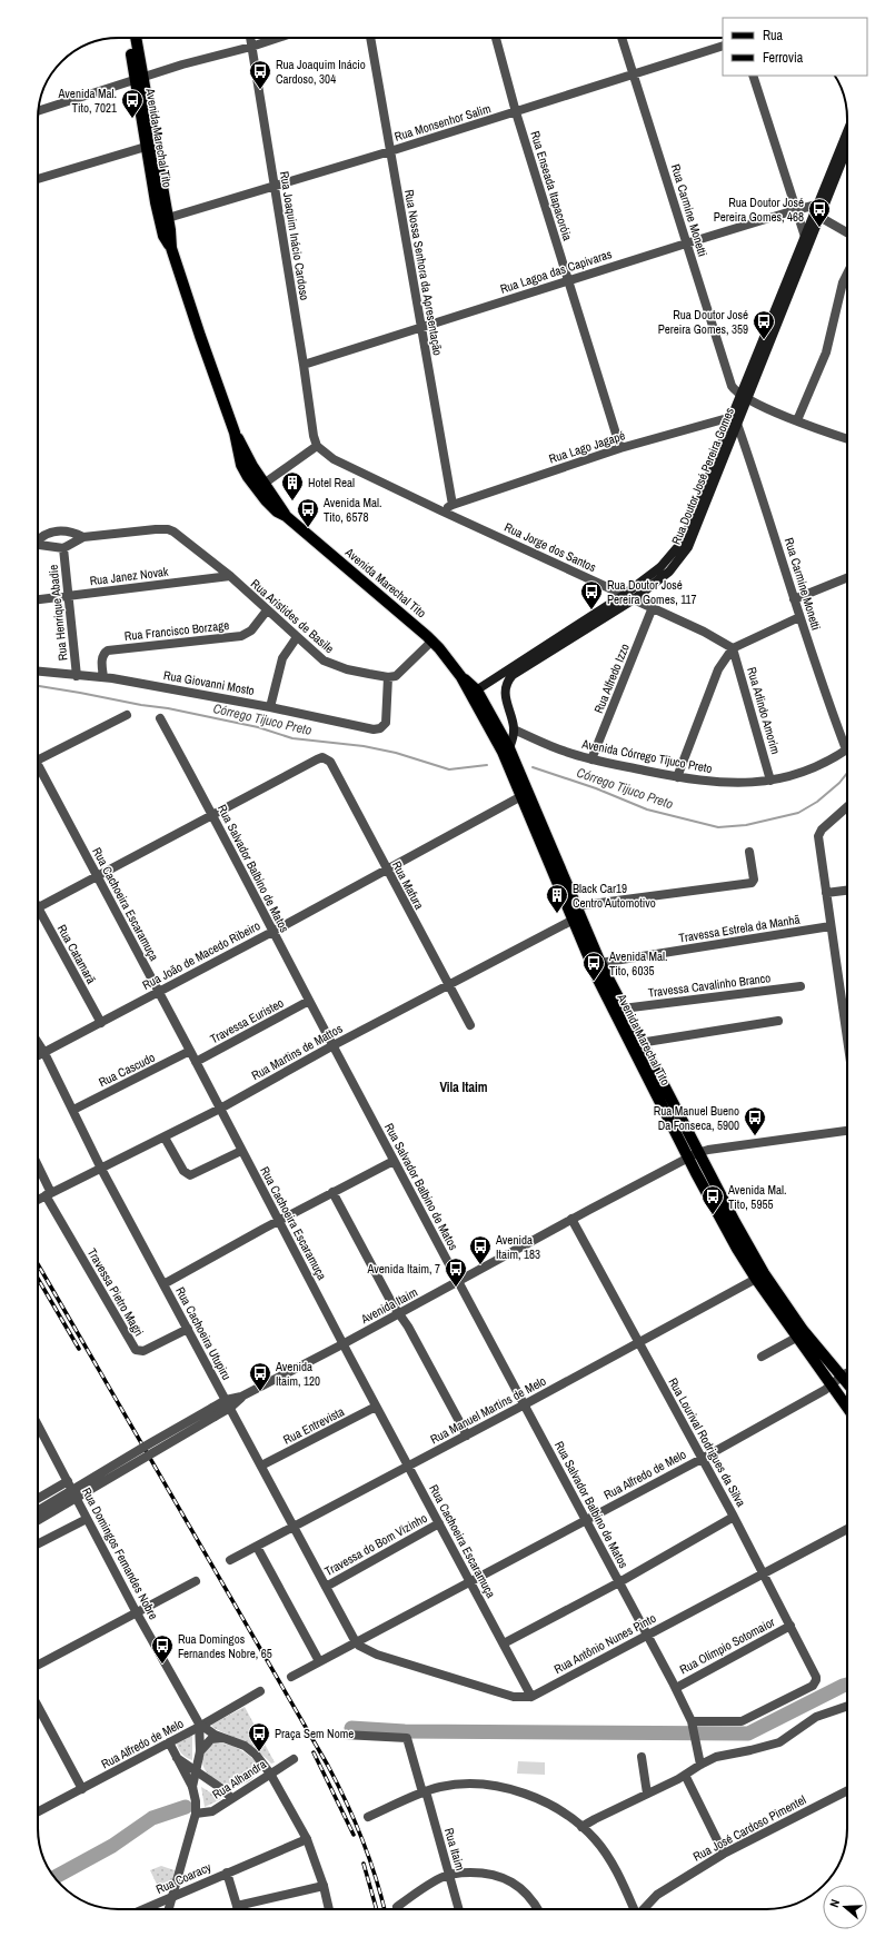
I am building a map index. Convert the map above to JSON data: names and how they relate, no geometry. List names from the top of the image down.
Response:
{
  "streets": {
    "main road": ["Avenida Marechal Tito", "Rua Doutor José Pereira Gomes"],
    "street": [
      "Rua Monsenhor Salim",
      "Rua Enseada Itapacoróia",
      "Rua Carmine Monetti",
      "Rua Joaquim Inácio Cardoso",
      "Rua Lagoa das Capivaras",
      "Rua Nossa Senhora da Apresentação",
      "Rua Lago Jagapé",
      "Rua Jorge dos Santos",
      "Rua Janez Novak",
      "Rua Henrique Abadie",
      "Rua Aristides de Basile",
      "Rua Francisco Borzage",
      "Rua Alfredo Izzo",
      "Rua Giovanni Mosto",
      "Rua Arlindo Amorim",
      "Avenida Córrego Tijuco Preto",
      "Rua Salvador Balbino de Matos",
      "Rua Mafura",
      "Rua Cachoeira Escaramuça",
      "Travessa Estrela da Manhã",
      "Rua Catamarã",
      "Rua João de Macedo Ribeiro",
      "Travessa Cavalinho Branco",
      "Travessa Euristeo",
      "Rua Martins de Mattos",
      "Rua Cascudo",
      "Travessa Pietro Magri",
      "Avenida Itaim",
      "Rua Cachoeira Utupiru",
      "Rua Manuel Martins de Melo",
      "Rua Entrevista",
      "Rua Lourival Rodrigues da Silva",
      "Rua Alfredo de Melo",
      "Travessa do Bom Vizinho",
      "Rua Domingos Fernandes Nobre",
      "Rua Antônio Nunes Pinto",
      "Rua Olímpio Sotomaior",
      "Rua Alhandra",
      "Rua José Cardoso Pimentel",
      "Rua Itaim",
      "Rua Coaracy"
    ]
  },
  "crossings": [
    ["Rua Monsenhor Salim", "Avenida Marechal Tito"],
    ["Rua Monsenhor Salim", "Rua Enseada Itapacoróia"],
    ["Rua Monsenhor Salim", "Rua Carmine Monetti"],
    ["Rua Monsenhor Salim", "Rua Joaquim Inácio Cardoso"],
    ["Rua Monsenhor Salim", "Rua Nossa Senhora da Apresentação"],
    ["Avenida Marechal Tito", "Rua Doutor José Pereira Gomes"],
    ["Avenida Marechal Tito", "Travessa Estrela da Manhã"],
    ["Avenida Marechal Tito", "Rua João de Macedo Ribeiro"],
    ["Avenida Marechal Tito", "Travessa Cavalinho Branco"],
    ["Avenida Marechal Tito", "Rua Martins de Mattos"],
    ["Avenida Marechal Tito", "Avenida Itaim"],
    ["Avenida Marechal Tito", "Rua Manuel Martins de Melo"],
    ["Avenida Marechal Tito", "Rua Alfredo de Melo"],
    ["Rua Enseada Itapacoróia", "Rua Lagoa das Capivaras"],
    ["Rua Enseada Itapacoróia", "Rua Lago Jagapé"],
    ["Rua Carmine Monetti", "Rua Lagoa das Capivaras"],
    ["Rua Carmine Monetti", "Rua Lago Jagapé"],
    ["Rua Carmine Monetti", "Rua Doutor José Pereira Gomes"],
    ["Rua Joaquim Inácio Cardoso", "Rua Lagoa das Capivaras"],
    ["Rua Joaquim Inácio Cardoso", "Rua Jorge dos Santos"],
    ["Rua Lagoa das Capivaras", "Rua Nossa Senhora da Apresentação"],
    ["Rua Lagoa das Capivaras", "Rua Doutor José Pereira Gomes"],
    ["Rua Nossa Senhora da Apresentação", "Rua Lago Jagapé"],
    ["Rua Lago Jagapé", "Rua Doutor José Pereira Gomes"],
    ["Rua Doutor José Pereira Gomes", "Rua Jorge dos Santos"],
    ["Rua Jorge dos Santos", "Rua Alfredo Izzo"],
    ["Rua Jorge dos Santos", "Rua Arlindo Amorim"],
    ["Rua Janez Novak", "Rua Henrique Abadie"],
    ["Rua Janez Novak", "Rua Aristides de Basile"],
    ["Rua Henrique Abadie", "Rua Giovanni Mosto"],
    ["Rua Aristides de Basile", "Rua Francisco Borzage"],
    ["Rua Aristides de Basile", "Rua Giovanni Mosto"],
    ["Rua Francisco Borzage", "Rua Giovanni Mosto"],
    ["Rua Alfredo Izzo", "Avenida Córrego Tijuco Preto"],
    ["Rua Arlindo Amorim", "Avenida Córrego Tijuco Preto"],
    ["Rua Salvador Balbino de Matos", "Rua Mafura"],
    ["Rua Salvador Balbino de Matos", "Rua João de Macedo Ribeiro"],
    ["Rua Salvador Balbino de Matos", "Travessa Euristeo"],
    ["Rua Salvador Balbino de Matos", "Rua Martins de Mattos"],
    ["Rua Salvador Balbino de Matos", "Avenida Itaim"],
    ["Rua Salvador Balbino de Matos", "Rua Manuel Martins de Melo"],
    ["Rua Salvador Balbino de Matos", "Rua Lourival Rodrigues da Silva"],
    ["Rua Salvador Balbino de Matos", "Rua Alfredo de Melo"],
    ["Rua Salvador Balbino de Matos", "Rua Antônio Nunes Pinto"],
    ["Rua Salvador Balbino de Matos", "Rua Olímpio Sotomaior"],
    ["Rua Mafura", "Rua João de Macedo Ribeiro"],
    ["Rua Mafura", "Rua Martins de Mattos"],
    ["Rua Cachoeira Escaramuça", "Rua João de Macedo Ribeiro"],
    ["Rua Cachoeira Escaramuça", "Travessa Euristeo"],
    ["Rua Cachoeira Escaramuça", "Rua Martins de Mattos"],
    ["Rua Cachoeira Escaramuça", "Rua Cascudo"],
    ["Rua Cachoeira Escaramuça", "Avenida Itaim"],
    ["Rua Cachoeira Escaramuça", "Rua Manuel Martins de Melo"],
    ["Rua Cachoeira Escaramuça", "Rua Entrevista"],
    ["Rua Cachoeira Escaramuça", "Rua Alfredo de Melo"],
    ["Rua Cachoeira Escaramuça", "Travessa do Bom Vizinho"],
    ["Rua Cachoeira Escaramuça", "Rua Antônio Nunes Pinto"],
    ["Rua Catamarã", "Rua João de Macedo Ribeiro"],
    ["Rua João de Macedo Ribeiro", "Rua Cachoeira Utupiru"],
    ["Rua Martins de Mattos", "Travessa Pietro Magri"],
    ["Rua Martins de Mattos", "Rua Cachoeira Utupiru"],
    ["Rua Cascudo", "Rua Cachoeira Utupiru"],
    ["Travessa Pietro Magri", "Rua Cachoeira Utupiru"],
    ["Avenida Itaim", "Rua Cachoeira Utupiru"],
    ["Avenida Itaim", "Rua Lourival Rodrigues da Silva"],
    ["Rua Cachoeira Utupiru", "Rua Manuel Martins de Melo"],
    ["Rua Cachoeira Utupiru", "Rua Entrevista"],
    ["Rua Cachoeira Utupiru", "Rua Alfredo de Melo"],
    ["Rua Cachoeira Utupiru", "Travessa do Bom Vizinho"],
    ["Rua Manuel Martins de Melo", "Rua Lourival Rodrigues da Silva"],
    ["Rua Lourival Rodrigues da Silva", "Rua Alfredo de Melo"],
    ["Rua Lourival Rodrigues da Silva", "Rua Antônio Nunes Pinto"],
    ["Rua Lourival Rodrigues da Silva", "Rua Olímpio Sotomaior"],
    ["Rua Alfredo de Melo", "Rua Domingos Fernandes Nobre"],
    ["Rua Domingos Fernandes Nobre", "Rua Alhandra"],
    ["Rua Domingos Fernandes Nobre", "Rua Coaracy"]
  ],
  "districts": ["Vila Itaim"],
  "water": ["Córrego Tijuco Preto"],
  "places": {
    "bus stop": [
      "Rua Joaquim Inácio Cardoso, 304",
      "Avenida Mal. Tito, 7021",
      "Rua Doutor José Pereira Gomes, 468",
      "Rua Doutor José Pereira Gomes, 359",
      "Avenida Mal. Tito, 6578",
      "Rua Doutor José Pereira Gomes, 117",
      "Avenida Mal. Tito, 6035",
      "Rua Manuel Bueno Da Fonseca, 5900",
      "Avenida Mal. Tito, 5955",
      "Avenida Itaim, 183",
      "Avenida Itaim, 7",
      "Avenida Itaim, 120",
      "Rua Domingos Fernandes Nobre, 65",
      "Praça Sem Nome"
    ],
    "building": ["Hotel Real", "Black Car19 Centro Automotivo"]
  },
  "legend": ["Rua", "Ferrovia"],
  "north": "left"
}
